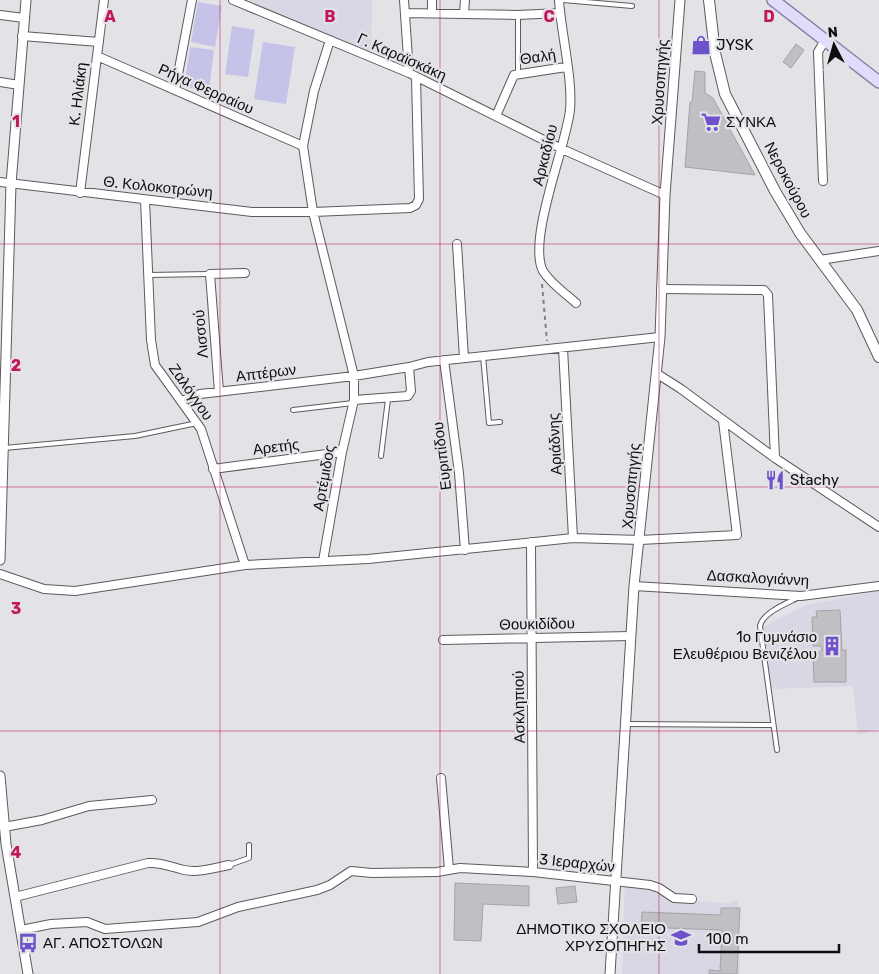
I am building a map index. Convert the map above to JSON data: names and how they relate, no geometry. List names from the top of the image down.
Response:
{
  "streets": {
    "main road": ["Νεροκούρου"],
    "street": [
      "Γ. Καραϊσκάκη",
      "Θαλή",
      "Χρυσοπηγής",
      "Ρήγα Φερραίου",
      "Κ. Ηλιάκη",
      "Αρκαδίου",
      "Θ. Κολοκοτρώνη",
      "Λισσού",
      "Απτέρων",
      "Ζαλόγγου",
      "Αριάδνης",
      "Αρετής",
      "Ευριπίδου",
      "Αρτέμιδος",
      "Δασκαλογιάννη",
      "Θουκιδίδου",
      "Ασκληπιού",
      "3 Ιεραρχών"
    ]
  },
  "crossings": [
    ["Γ. Καραϊσκάκη", "Χρυσοπηγής"],
    ["Γ. Καραϊσκάκη", "Αρκαδίου"],
    ["Γ. Καραϊσκάκη", "Θ. Κολοκοτρώνη"],
    ["Θαλή", "Αρκαδίου"],
    ["Χρυσοπηγής", "Δασκαλογιάννη"],
    ["Χρυσοπηγής", "Θουκιδίδου"],
    ["Χρυσοπηγής", "3 Ιεραρχών"],
    ["Ρήγα Φερραίου", "Κ. Ηλιάκη"],
    ["Κ. Ηλιάκη", "Θ. Κολοκοτρώνη"],
    ["Θ. Κολοκοτρώνη", "Ζαλόγγου"],
    ["Λισσού", "Απτέρων"],
    ["Απτέρων", "Ζαλόγγου"],
    ["Ζαλόγγου", "Αρετής"],
    ["Αρετής", "Αρτέμιδος"],
    ["Θουκιδίδου", "Ασκληπιού"],
    ["Ασκληπιού", "3 Ιεραρχών"]
  ],
  "places": {
    "shop": ["JYSK"],
    "supermarket": ["ΣΥΝΚΑ"],
    "restaurant": ["Stachy"],
    "building": ["1ο Γυμνάσιο Ελευθέριου Βενιζέλου"],
    "school or university": ["ΔΗΜΟΤΙΚΟ ΣΧΟΛΕΙΟ ΧΡΥΣΟΠΗΓΗΣ"],
    "bus stop": ["ΑΓ. ΑΠΟΣΤΟΛΩΝ"]
  },
  "scale_bar": "100 m",
  "north": "top",
  "grid": {
    "columns": [
      "A",
      "B",
      "C",
      "D"
    ],
    "rows": [
      "1",
      "2",
      "3",
      "4"
    ]
  }
}
